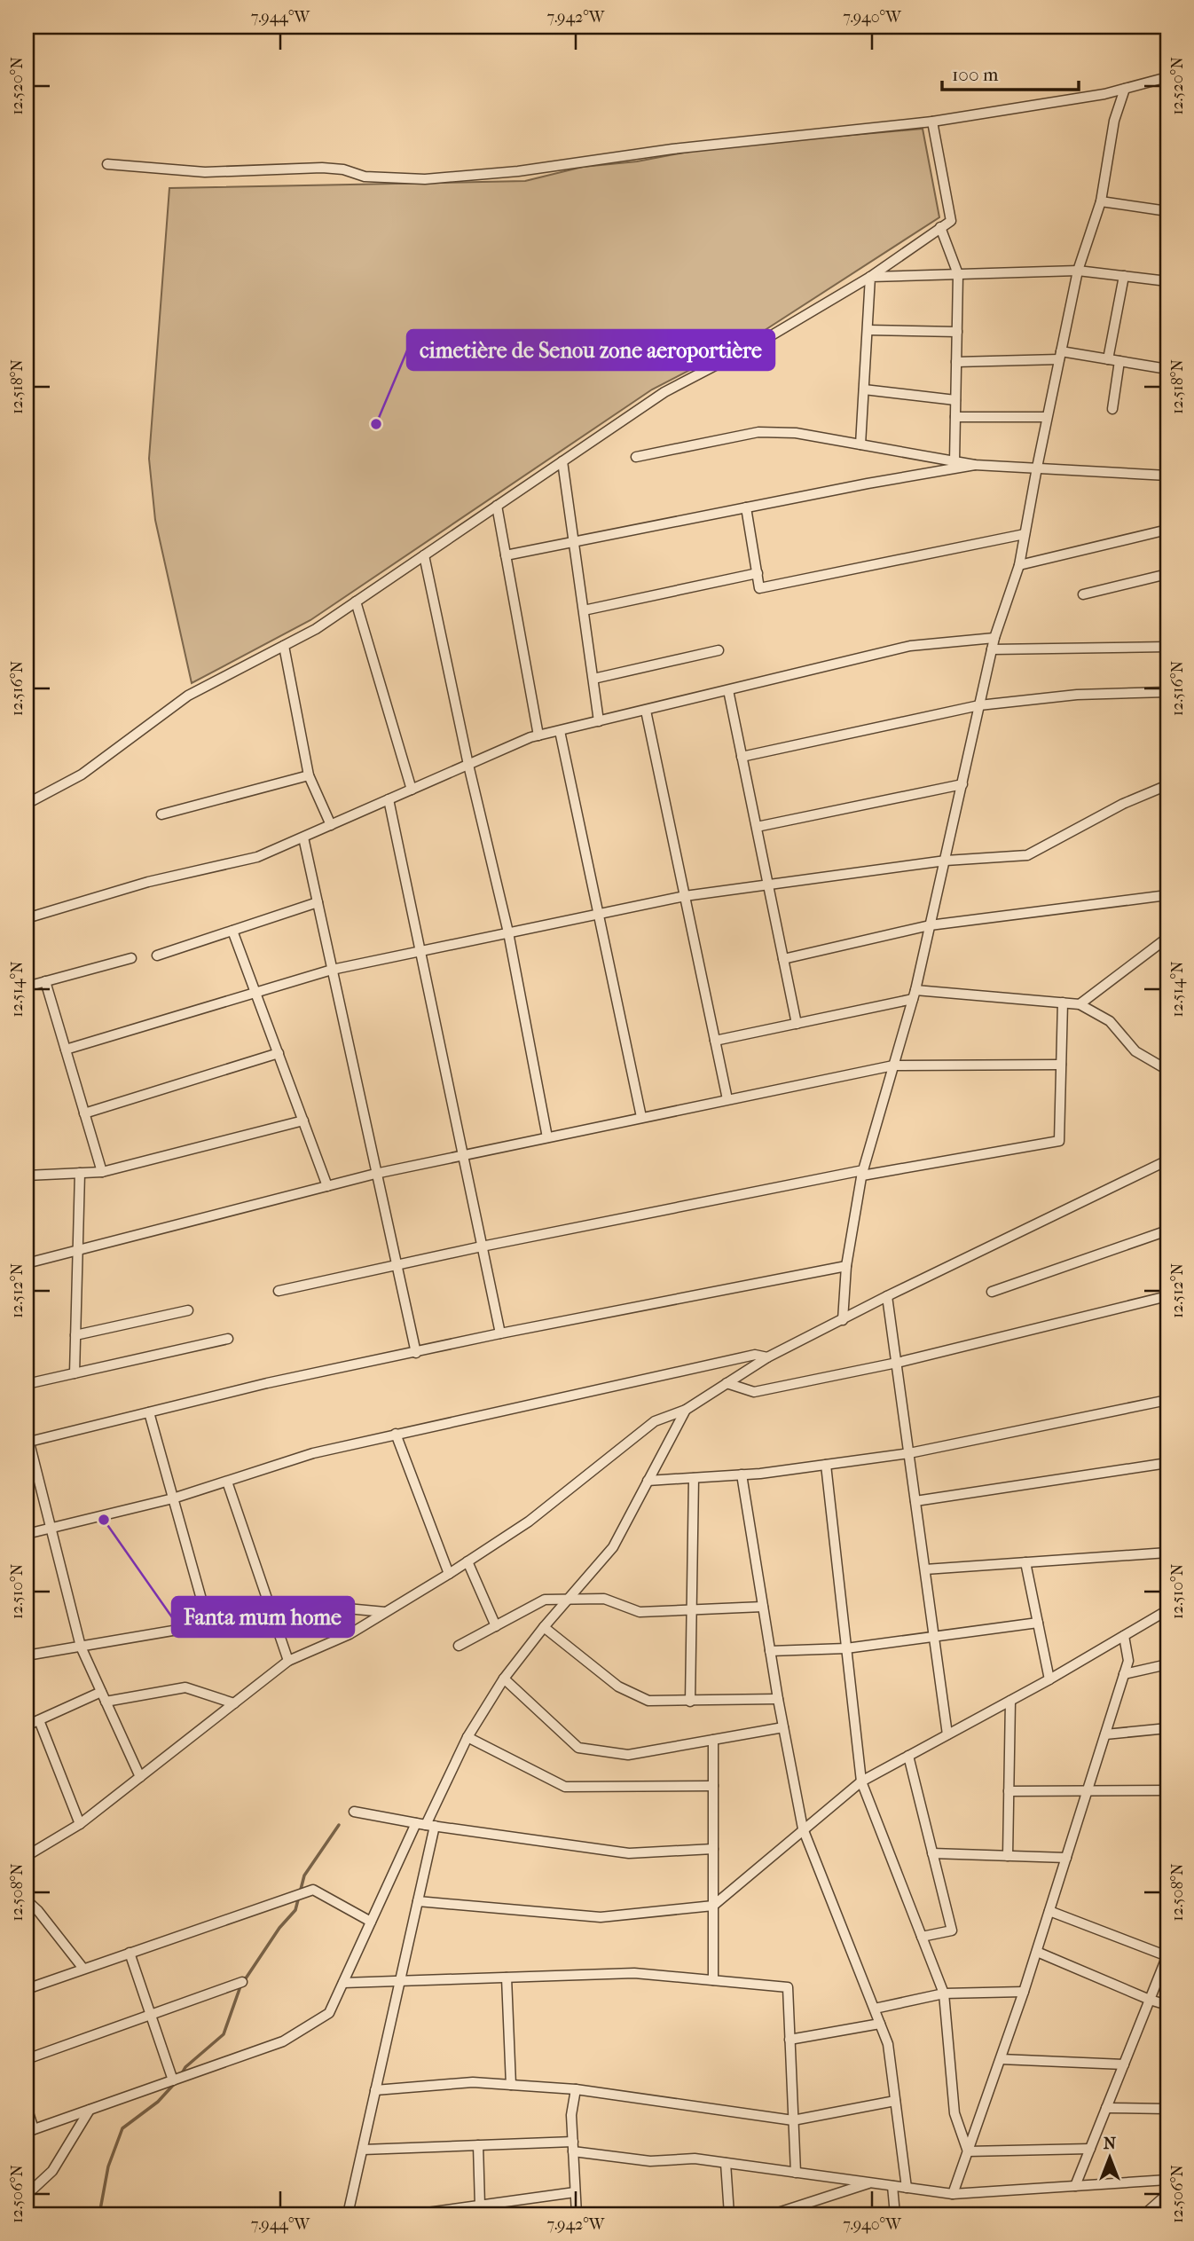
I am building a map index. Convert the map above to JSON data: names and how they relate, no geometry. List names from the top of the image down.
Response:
{
  "places": ["cimetière de Senou zone aeroportière", "Fanta mum home"],
  "scale_bar": "100 m",
  "north": "top",
  "coordinates": [
    "7.944°W",
    "7.942°W",
    "7.940°W",
    "12.520°N",
    "12.518°N",
    "12.516°N",
    "12.514°N",
    "12.512°N",
    "12.510°N",
    "12.508°N",
    "12.506°N"
  ]
}
